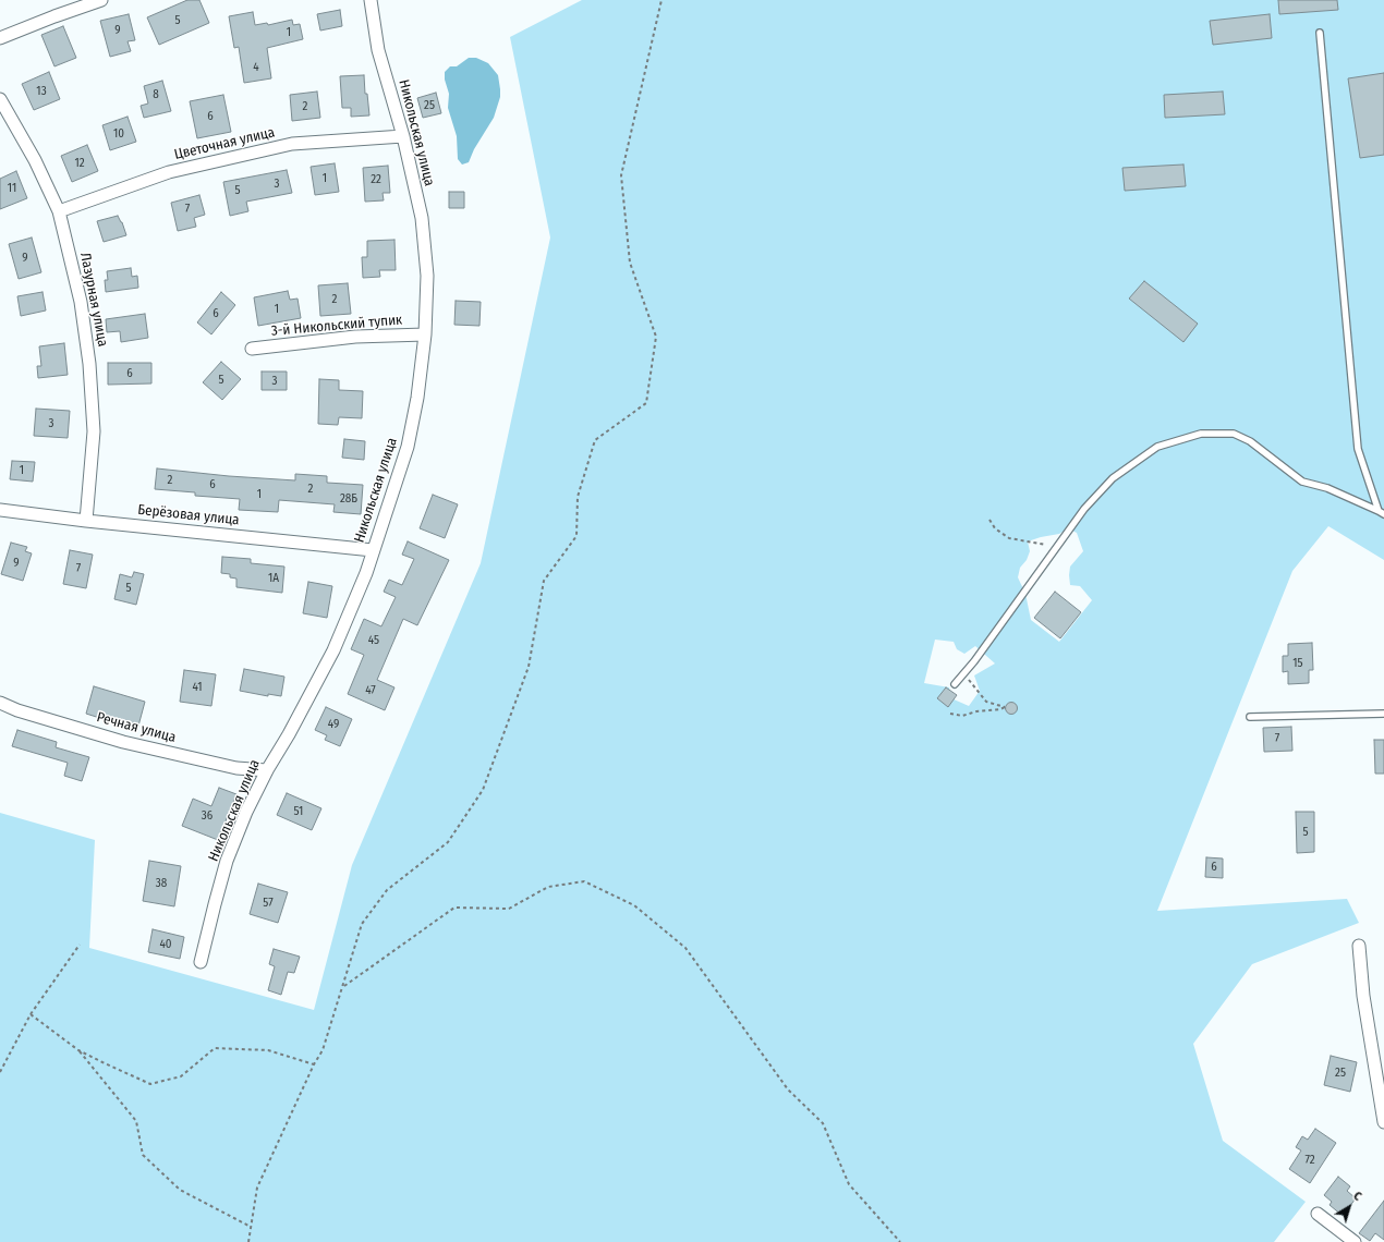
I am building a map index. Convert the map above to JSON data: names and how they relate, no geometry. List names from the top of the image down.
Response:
{
  "streets": {
    "street": [
      "Никольская улица",
      "Цветочная улица",
      "Лазурная улица",
      "3-й Никольский тупик",
      "Берёзовая улица",
      "Речная улица"
    ]
  },
  "crossings": [
    ["Никольская улица", "Цветочная улица"],
    ["Никольская улица", "3-й Никольский тупик"],
    ["Никольская улица", "Берёзовая улица"],
    ["Никольская улица", "Речная улица"],
    ["Цветочная улица", "Лазурная улица"],
    ["Лазурная улица", "Берёзовая улица"]
  ],
  "house_numbers": [
    "5",
    "9",
    "1",
    "4",
    "13",
    "8",
    "25",
    "2",
    "6",
    "10",
    "12",
    "1",
    "22",
    "3",
    "11",
    "5",
    "7",
    "9",
    "2",
    "1",
    "6",
    "6",
    "5",
    "3",
    "3",
    "1",
    "2",
    "6",
    "2",
    "1",
    "28Б",
    "9",
    "7",
    "1А",
    "5",
    "45",
    "15",
    "41",
    "47",
    "49",
    "7",
    "51",
    "36",
    "5",
    "6",
    "38",
    "57",
    "40",
    "25",
    "72"
  ],
  "north": "top right"
}
